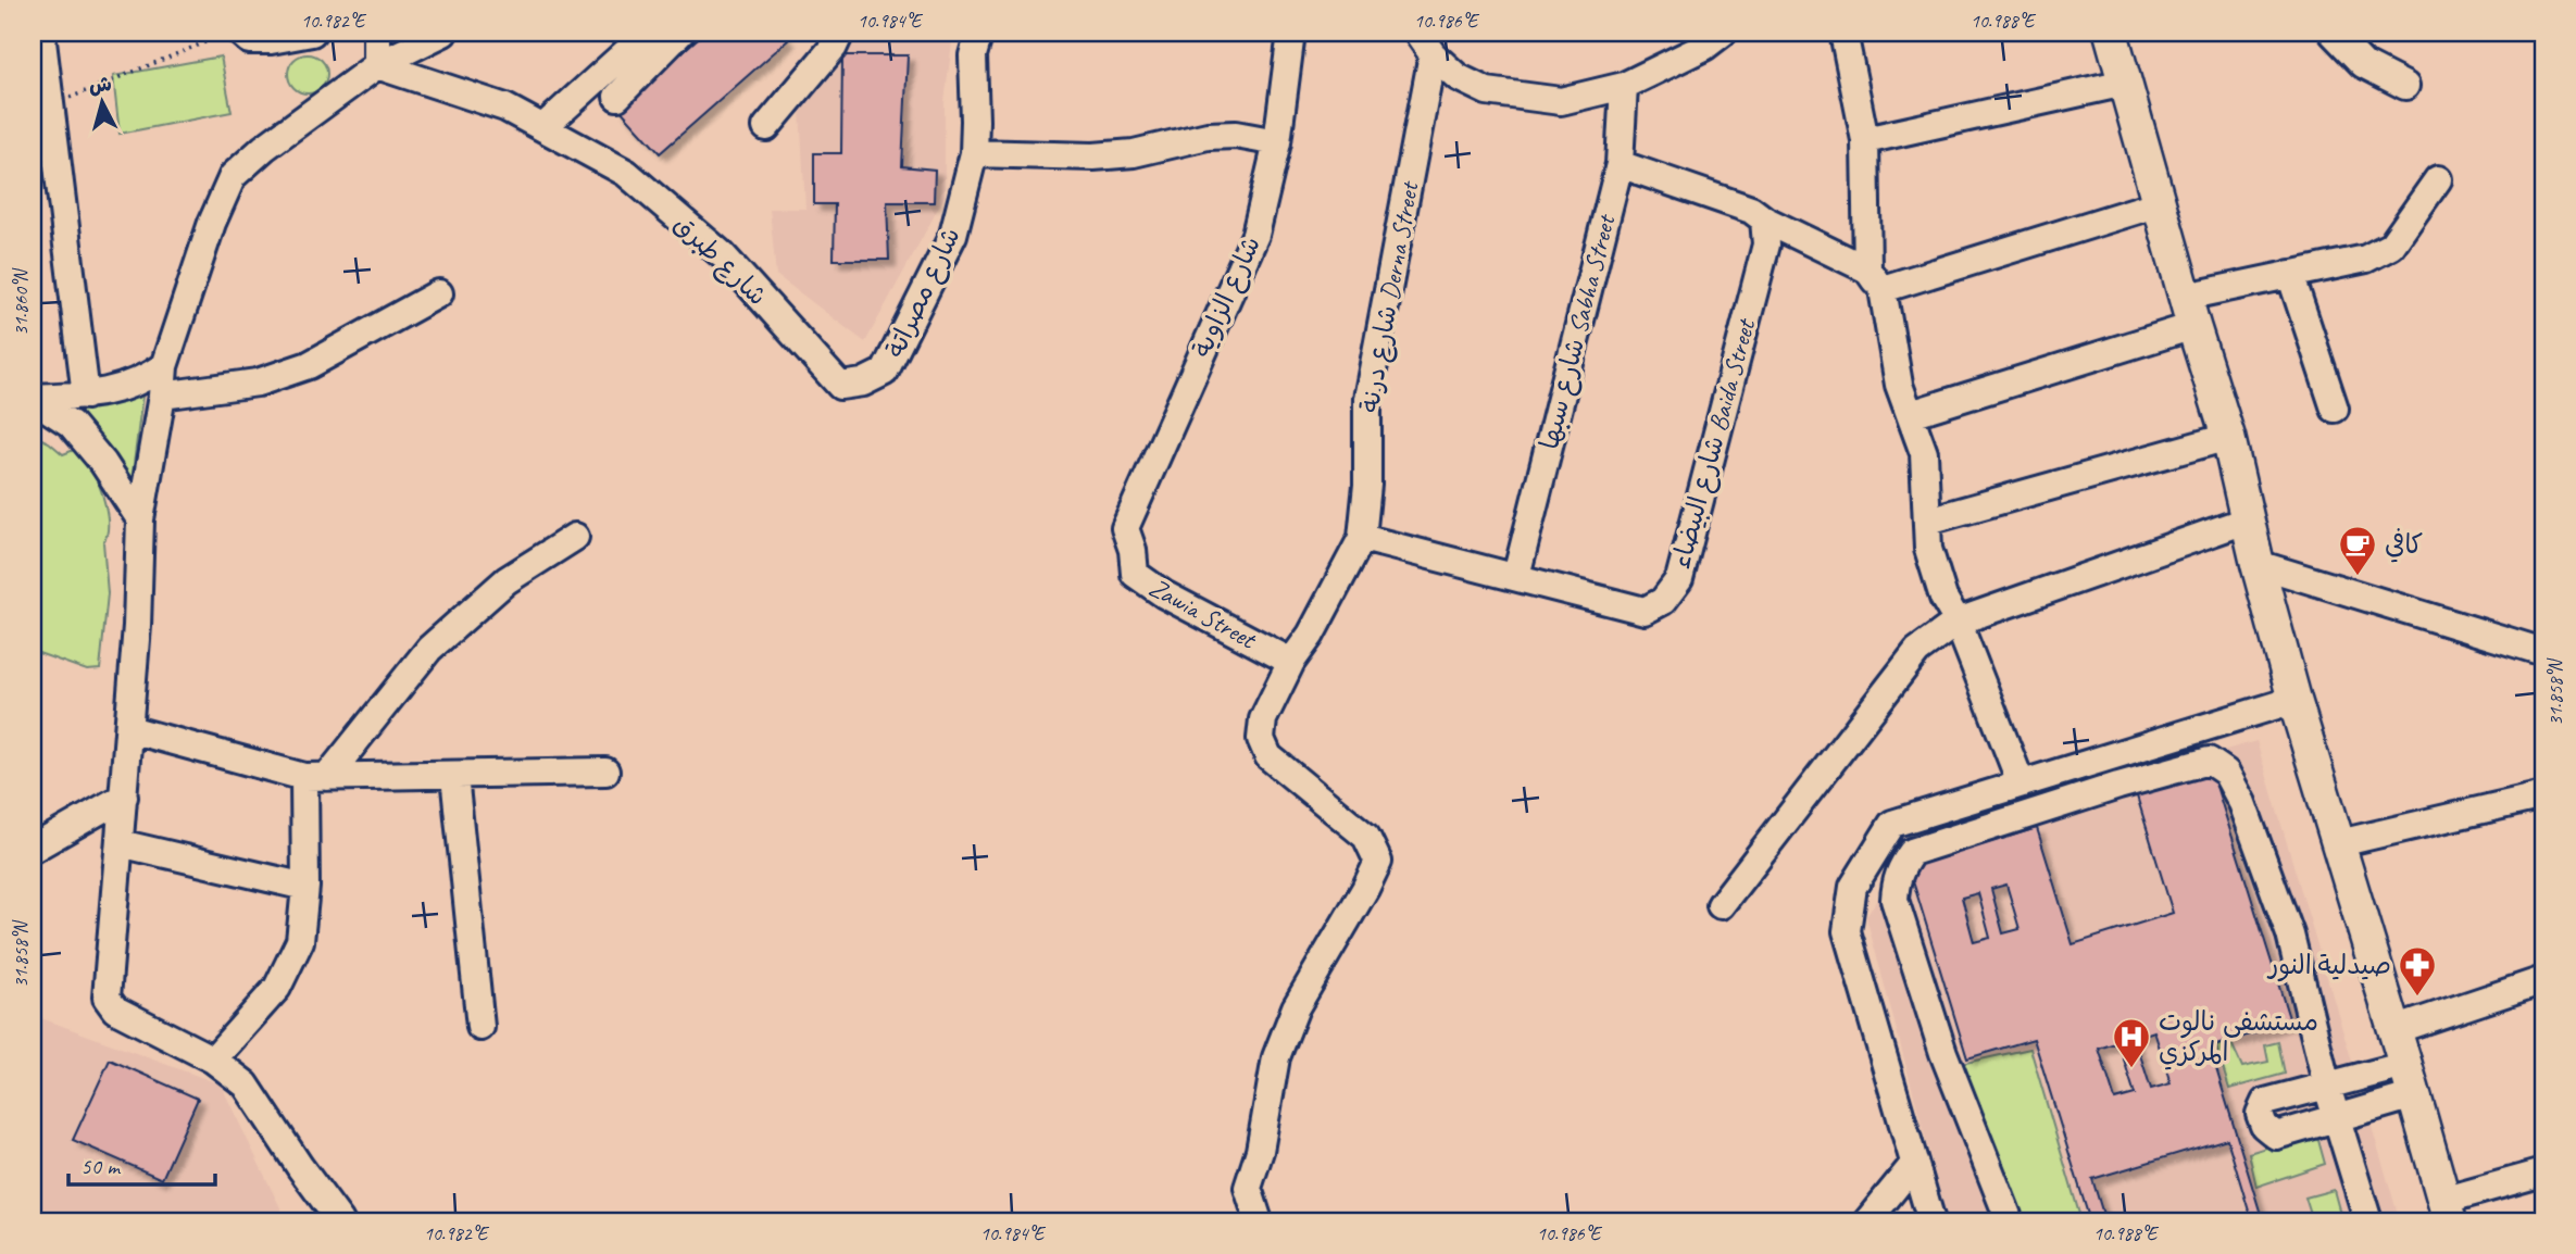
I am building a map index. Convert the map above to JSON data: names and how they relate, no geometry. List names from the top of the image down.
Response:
{
  "streets": {
    "street": [
      "شارع طبرق",
      "شارع مصراتة",
      "شارع الزاوية",
      "شارع درنة Derna Street",
      "شارع سبها Sabha Street",
      "شارع البيضاء Baida Street",
      "Zawia Street"
    ]
  },
  "crossings": [
    ["شارع طبرق", "شارع مصراتة"],
    ["شارع الزاوية", "Zawia Street"],
    ["شارع درنة Derna Street", "شارع البيضاء Baida Street"],
    ["شارع درنة Derna Street", "Zawia Street"],
    ["شارع سبها Sabha Street", "شارع البيضاء Baida Street"]
  ],
  "places": {
    "cafe": ["كافي"],
    "pharmacy": ["صيدلية النور"],
    "hospital": ["مستشفى نالوت المركزي"]
  },
  "scale_bar": "50 m",
  "north": "top",
  "coordinates": [
    "10.982°E",
    "10.984°E",
    "10.986°E",
    "10.988°E",
    "31.860°N",
    "31.858°N"
  ]
}
